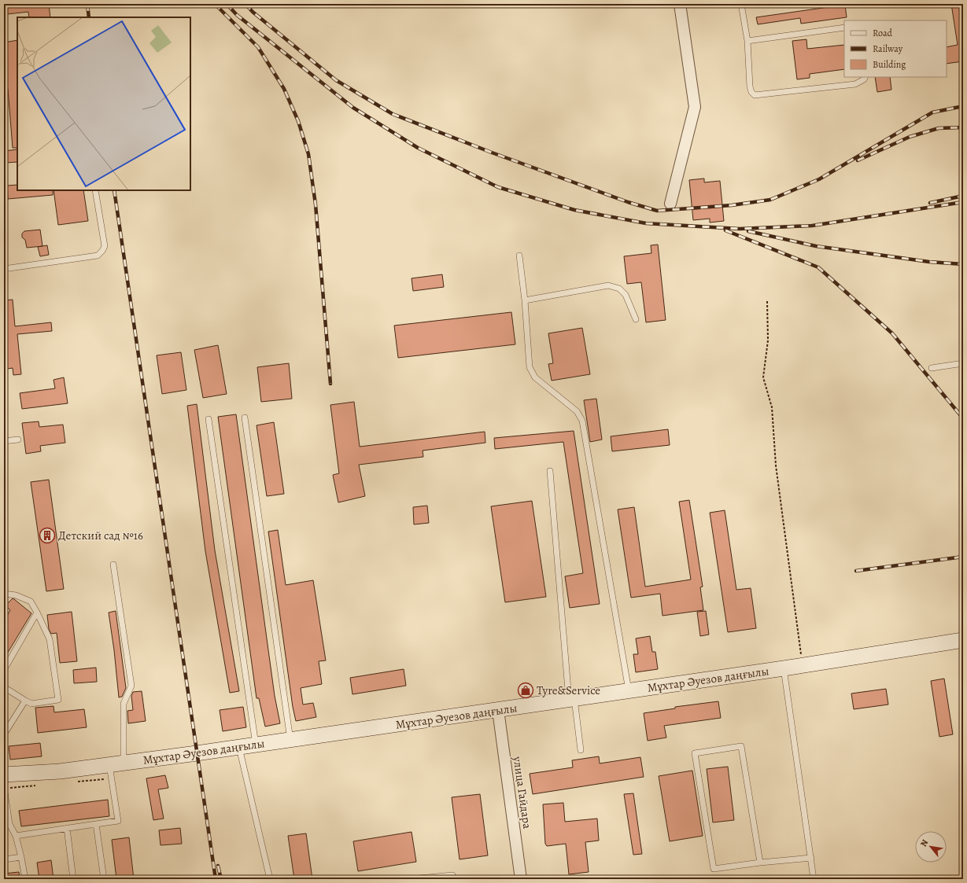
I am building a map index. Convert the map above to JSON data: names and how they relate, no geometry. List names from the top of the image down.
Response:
{
  "streets": {
    "main road": ["Мұхтар Әуезов даңғылы"],
    "street": ["улица Гайдара"]
  },
  "crossings": [
    ["Мұхтар Әуезов даңғылы", "улица Гайдара"]
  ],
  "places": {
    "building": ["Детский сад №16"],
    "shop": ["Tyre&Service"]
  },
  "legend": ["Road", "Railway", "Building"],
  "north": "top left"
}
